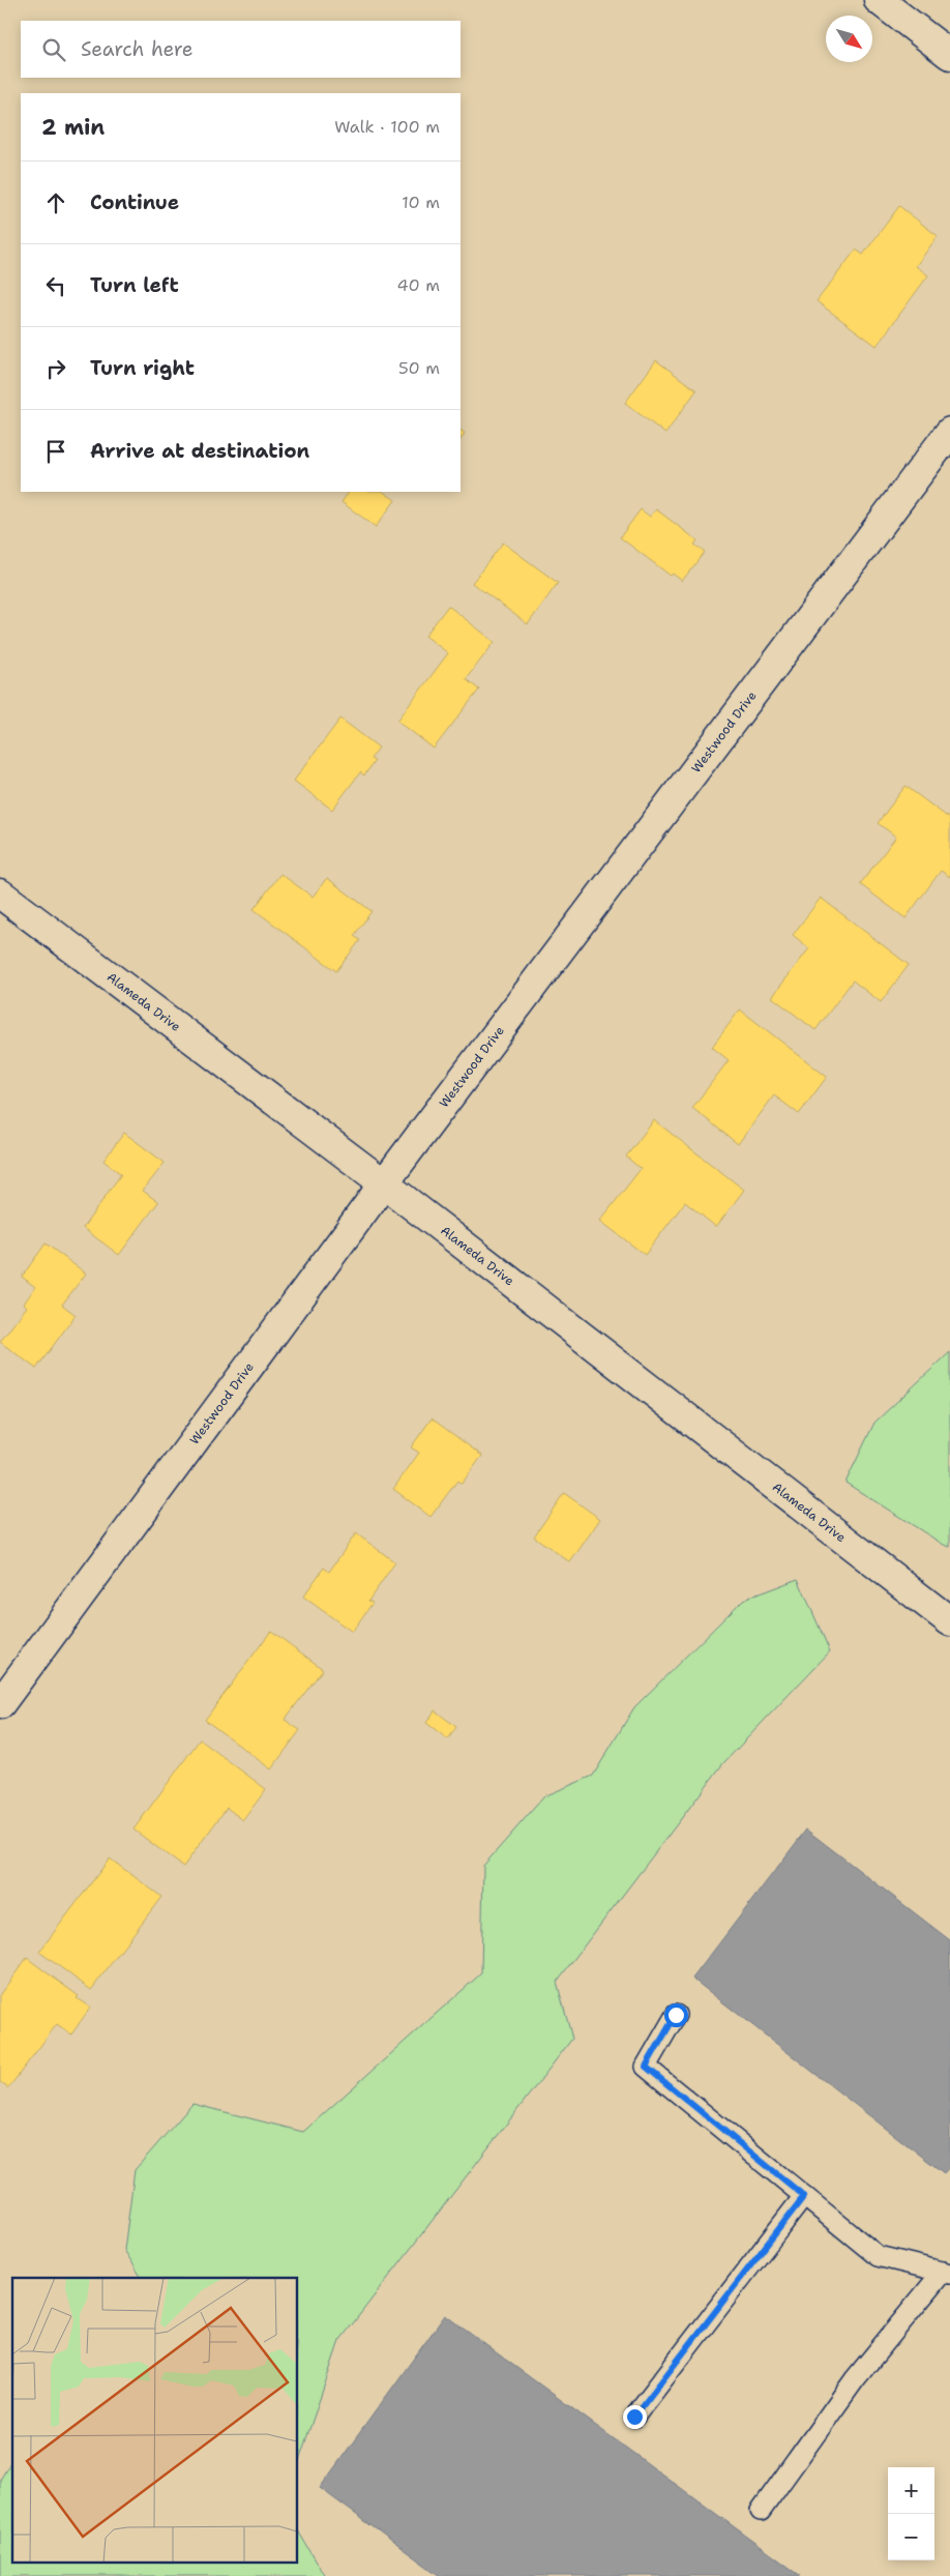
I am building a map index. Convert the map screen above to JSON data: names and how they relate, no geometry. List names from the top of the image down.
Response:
{
  "streets": {
    "street": ["Westwood Drive", "Alameda Drive"]
  },
  "crossings": [
    ["Westwood Drive", "Alameda Drive"]
  ],
  "north": "bottom right",
  "page": {
    "search": "Search here",
    "heading": ["2 min", "Walk · 100 m"],
    "list": [
      ["Continue", "10 m"],
      ["Turn left", "40 m"],
      ["Turn right", "50 m"],
      "Arrive at destination"
    ],
    "map_buttons": ["+", "−"]
  }
}
